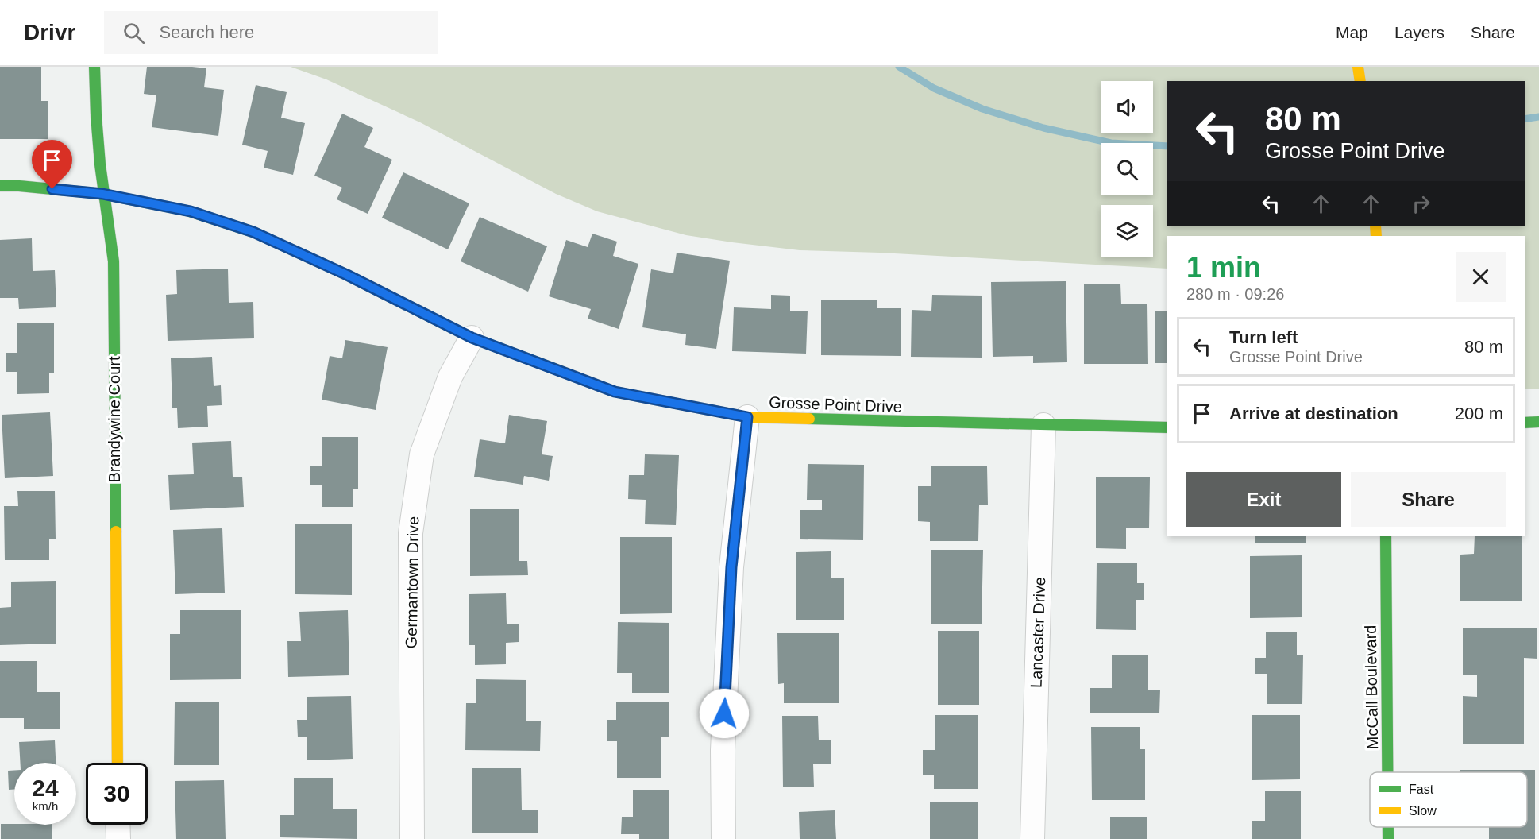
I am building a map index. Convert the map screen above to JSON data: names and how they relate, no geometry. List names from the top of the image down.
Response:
{
  "streets": {
    "street": [
      "Grosse Point Drive",
      "Brandywine Court",
      "Germantown Drive",
      "Lancaster Drive",
      "McCall Boulevard"
    ]
  },
  "crossings": [
    ["Grosse Point Drive", "Brandywine Court"],
    ["Grosse Point Drive", "Germantown Drive"],
    ["Grosse Point Drive", "Lancaster Drive"]
  ],
  "legend": ["Fast", "Slow"],
  "page": {
    "header": "Drivr",
    "search": "Search here",
    "nav": ["Map", "Layers", "Share"],
    "turn": ["80 m", "Grosse Point Drive"],
    "heading": ["1 min", "280 m · 09:26"],
    "list": [
      {
        "name": "Turn left",
        "note": "Grosse Point Drive",
        "value": "80 m"
      },
      {
        "name": "Arrive at destination",
        "value": "200 m"
      }
    ],
    "buttons": ["Exit", "Share"],
    "speed": "24 km/h",
    "limit": "30"
  }
}
